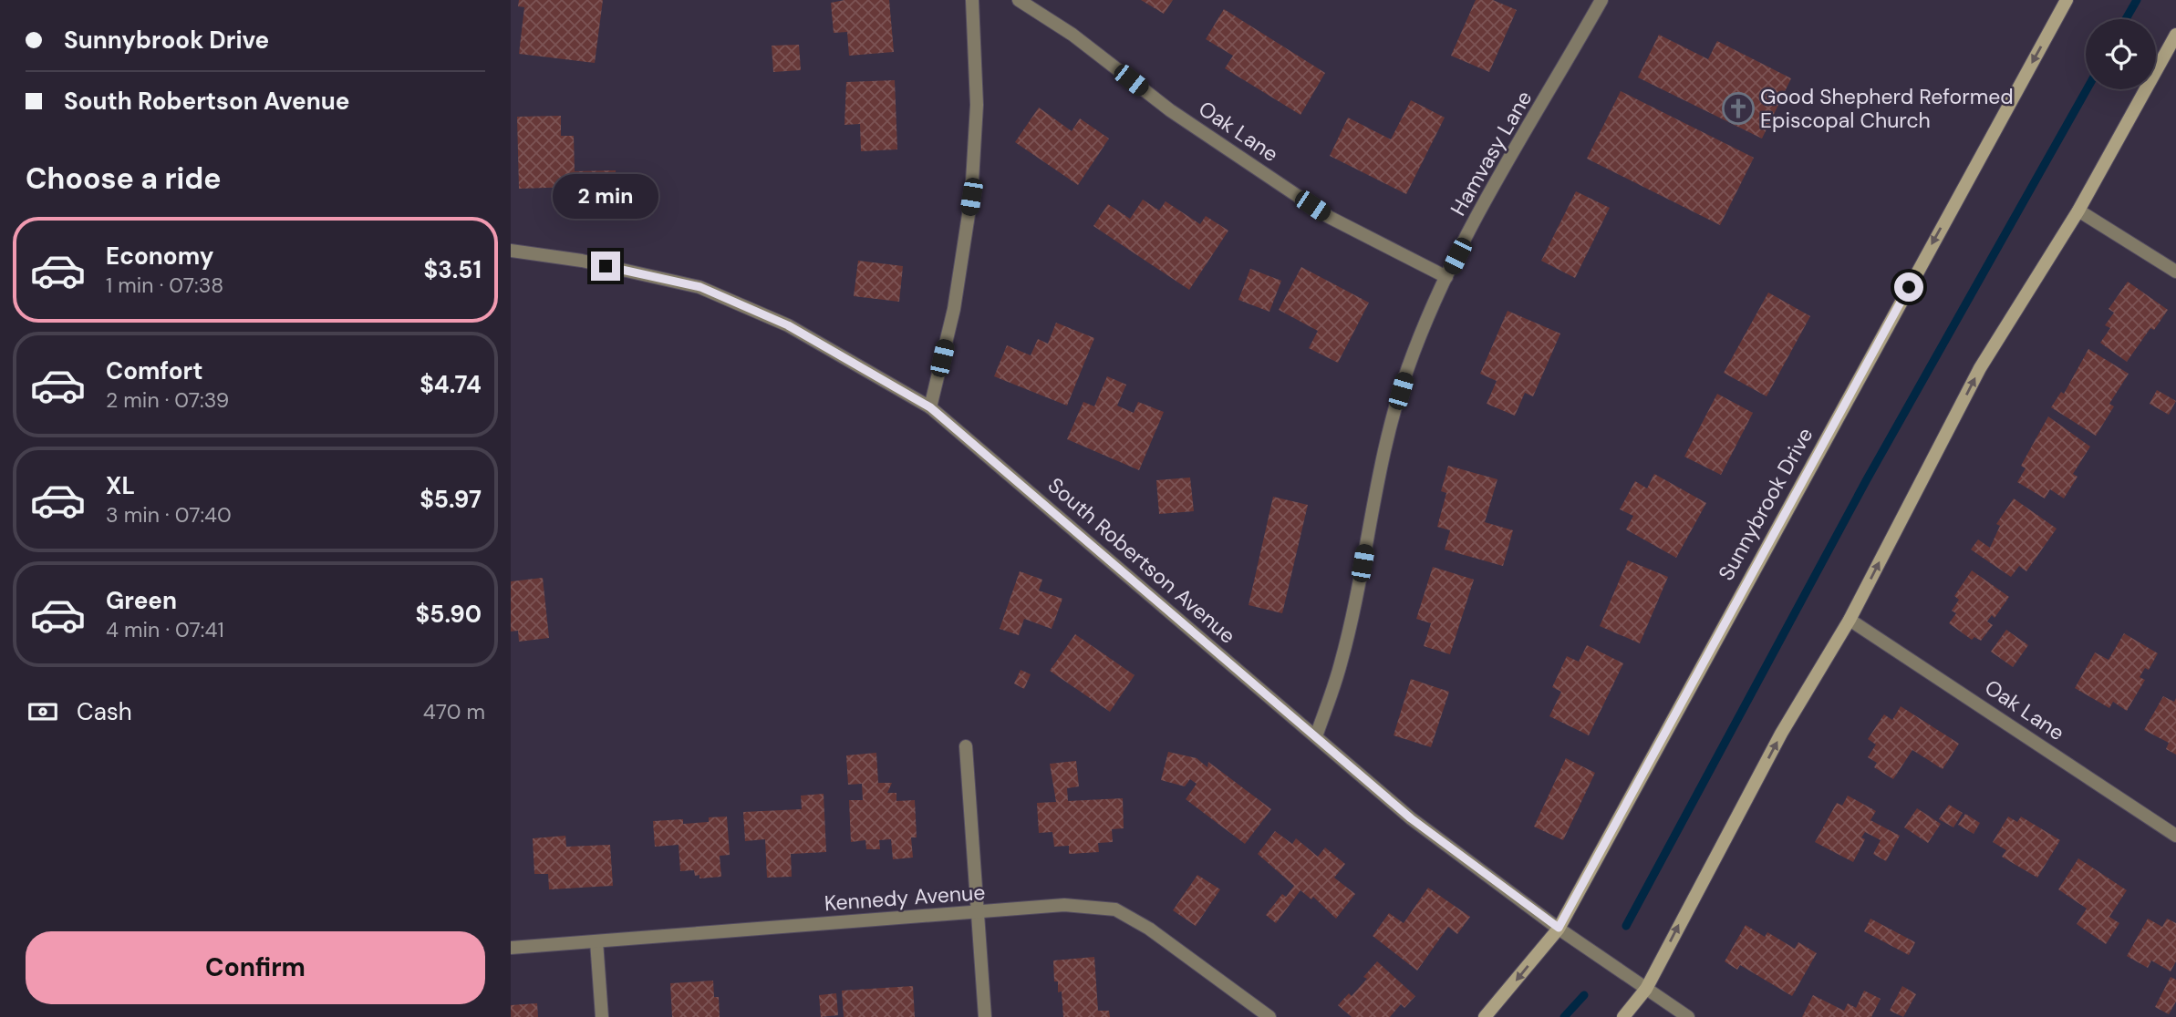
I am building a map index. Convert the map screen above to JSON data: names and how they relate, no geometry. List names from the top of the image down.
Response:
{
  "streets": {
    "main road": ["Sunnybrook Drive"],
    "street": [
      "Oak Lane",
      "Hamvasy Lane",
      "South Robertson Avenue",
      "Kennedy Avenue"
    ]
  },
  "crossings": [
    ["Oak Lane", "Hamvasy Lane"],
    ["Hamvasy Lane", "South Robertson Avenue"],
    ["Sunnybrook Drive", "South Robertson Avenue"]
  ],
  "places": {
    "church": ["Good Shepherd Reformed Episcopal Church"]
  },
  "page": {
    "banner": ["Sunnybrook Drive", "South Robertson Avenue"],
    "heading": "Choose a ride",
    "bubble": "2 min",
    "list": [
      {
        "name": "Economy",
        "note": "1 min · 07:38",
        "value": "$3.51"
      },
      {
        "name": "Comfort",
        "note": "2 min · 07:39",
        "value": "$4.74"
      },
      {
        "name": "XL",
        "note": "3 min · 07:40",
        "value": "$5.97"
      },
      {
        "name": "Green",
        "note": "4 min · 07:41",
        "value": "$5.90"
      }
    ],
    "pay": ["Cash", "470 m"],
    "buttons": "Confirm"
  }
}
